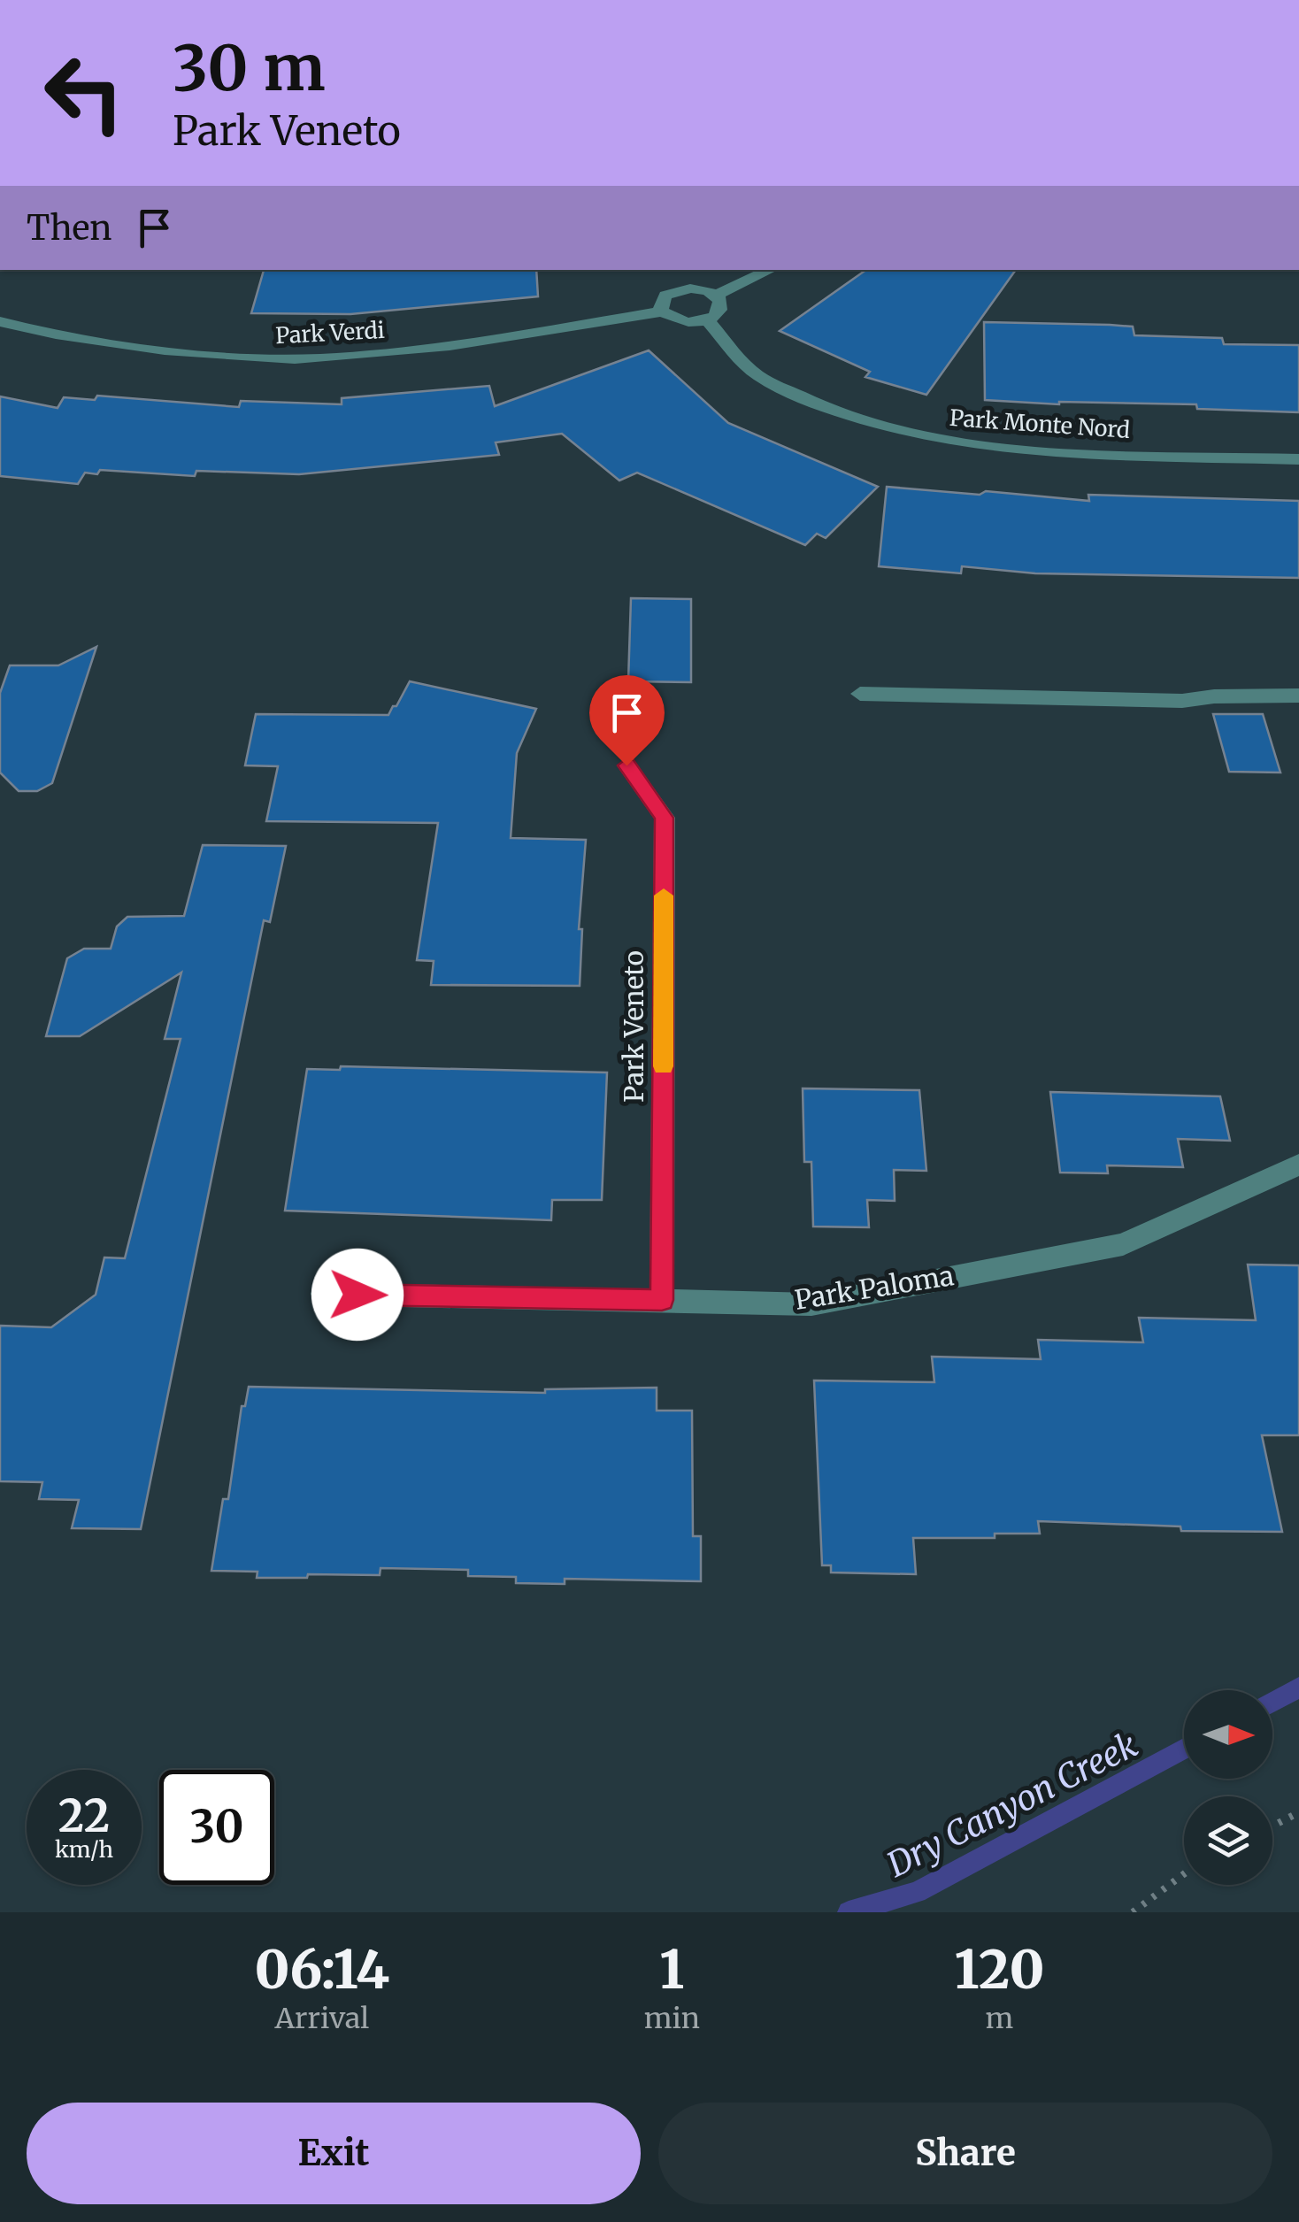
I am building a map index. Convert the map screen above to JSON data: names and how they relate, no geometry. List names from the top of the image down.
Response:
{
  "streets": {
    "street": [
      "Park Verdi",
      "Park Monte Nord",
      "Park Veneto",
      "Park Paloma"
    ]
  },
  "crossings": [
    ["Park Verdi", "Park Monte Nord"],
    ["Park Veneto", "Park Paloma"]
  ],
  "water": ["Dry Canyon Creek"],
  "north": "right",
  "page": {
    "turn": ["30 m", "Park Veneto"],
    "then": "Then",
    "speed": "22 km/h",
    "limit": "30",
    "eta": [
      "06:14",
      "Arrival",
      "1",
      "min",
      "120",
      "m"
    ],
    "buttons": ["Exit", "Share"]
  }
}
